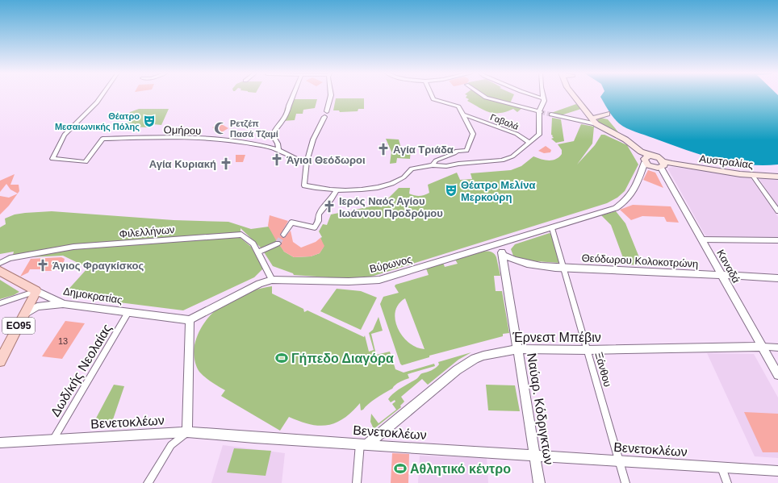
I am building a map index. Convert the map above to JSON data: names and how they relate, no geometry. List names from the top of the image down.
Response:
{
  "streets": {
    "main road": ["Αυστραλίας", "Δημοκρατίας", "ΕΟ95"],
    "street": [
      "Γαβαλά",
      "Ομήρου",
      "Φιλελλήνων",
      "Θεόδωρου Κολοκοτρώνη",
      "Βύρωνος",
      "Καναδά",
      "Έρνεστ Μπέβιν",
      "Ξάνθου",
      "Δωδ/κής Νεολαίας",
      "Ναύαρ. Κόδριγκτων",
      "Βενετοκλέων"
    ]
  },
  "crossings": [
    ["Αυστραλίας", "Καναδά"],
    ["Φιλελλήνων", "Βύρωνος"],
    ["Θεόδωρου Κολοκοτρώνη", "Καναδά"],
    ["Θεόδωρου Κολοκοτρώνη", "Ξάνθου"],
    ["Θεόδωρου Κολοκοτρώνη", "Ναύαρ. Κόδριγκτων"],
    ["Βύρωνος", "Δημοκρατίας"],
    ["Βύρωνος", "Ξάνθου"],
    ["Βύρωνος", "Ναύαρ. Κόδριγκτων"],
    ["Καναδά", "Έρνεστ Μπέβιν"],
    ["Δημοκρατίας", "ΕΟ95"],
    ["Δημοκρατίας", "Δωδ/κής Νεολαίας"],
    ["Έρνεστ Μπέβιν", "Ξάνθου"],
    ["Έρνεστ Μπέβιν", "Ναύαρ. Κόδριγκτων"],
    ["Έρνεστ Μπέβιν", "Βενετοκλέων"],
    ["Ξάνθου", "Βενετοκλέων"],
    ["Δωδ/κής Νεολαίας", "Βενετοκλέων"],
    ["Ναύαρ. Κόδριγκτων", "Βενετοκλέων"]
  ],
  "places": {
    "theatre": ["Θέατρο Μεσαιωνικής Πόλης", "Θέατρο Μελίνα Μερκούρη"],
    "mosque": ["Ρετζέπ Πασά Τζαμί"],
    "church": [
      "Αγία Τριάδα",
      "Άγιοι Θεόδωροι",
      "Αγία Κυριακή",
      "Ιερός Ναός Αγίου Ιωάννου Προδρόμου",
      "Άγιος Φραγκίσκος"
    ],
    "sports": ["Γήπεδο Διαγόρα", "Αθλητικό κέντρο"]
  },
  "house_numbers": ["13"]
}
